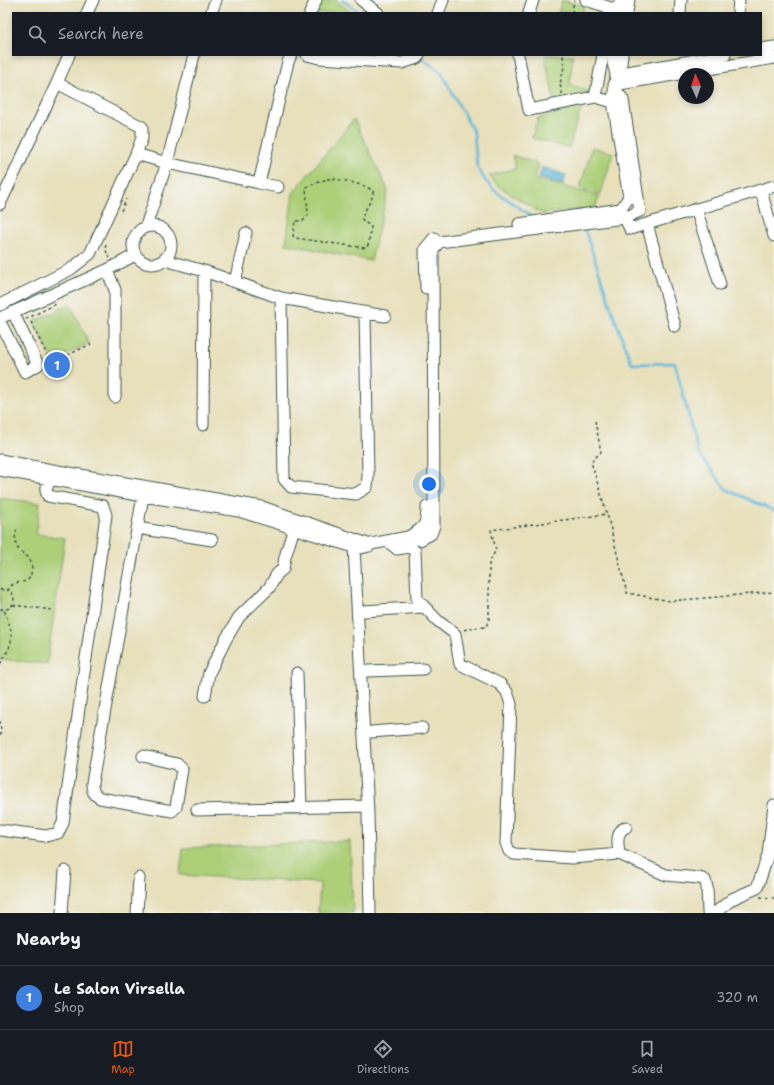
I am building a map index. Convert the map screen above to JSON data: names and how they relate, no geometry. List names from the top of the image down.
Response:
{
  "north": "top",
  "page": {
    "search": "Search here",
    "pins": "1",
    "heading": "Nearby",
    "list": [
      {
        "mark": "1",
        "name": "Le Salon Virsella",
        "note": "Shop",
        "value": "320 m"
      }
    ],
    "nav": ["Map", "Directions", "Saved"]
  }
}
